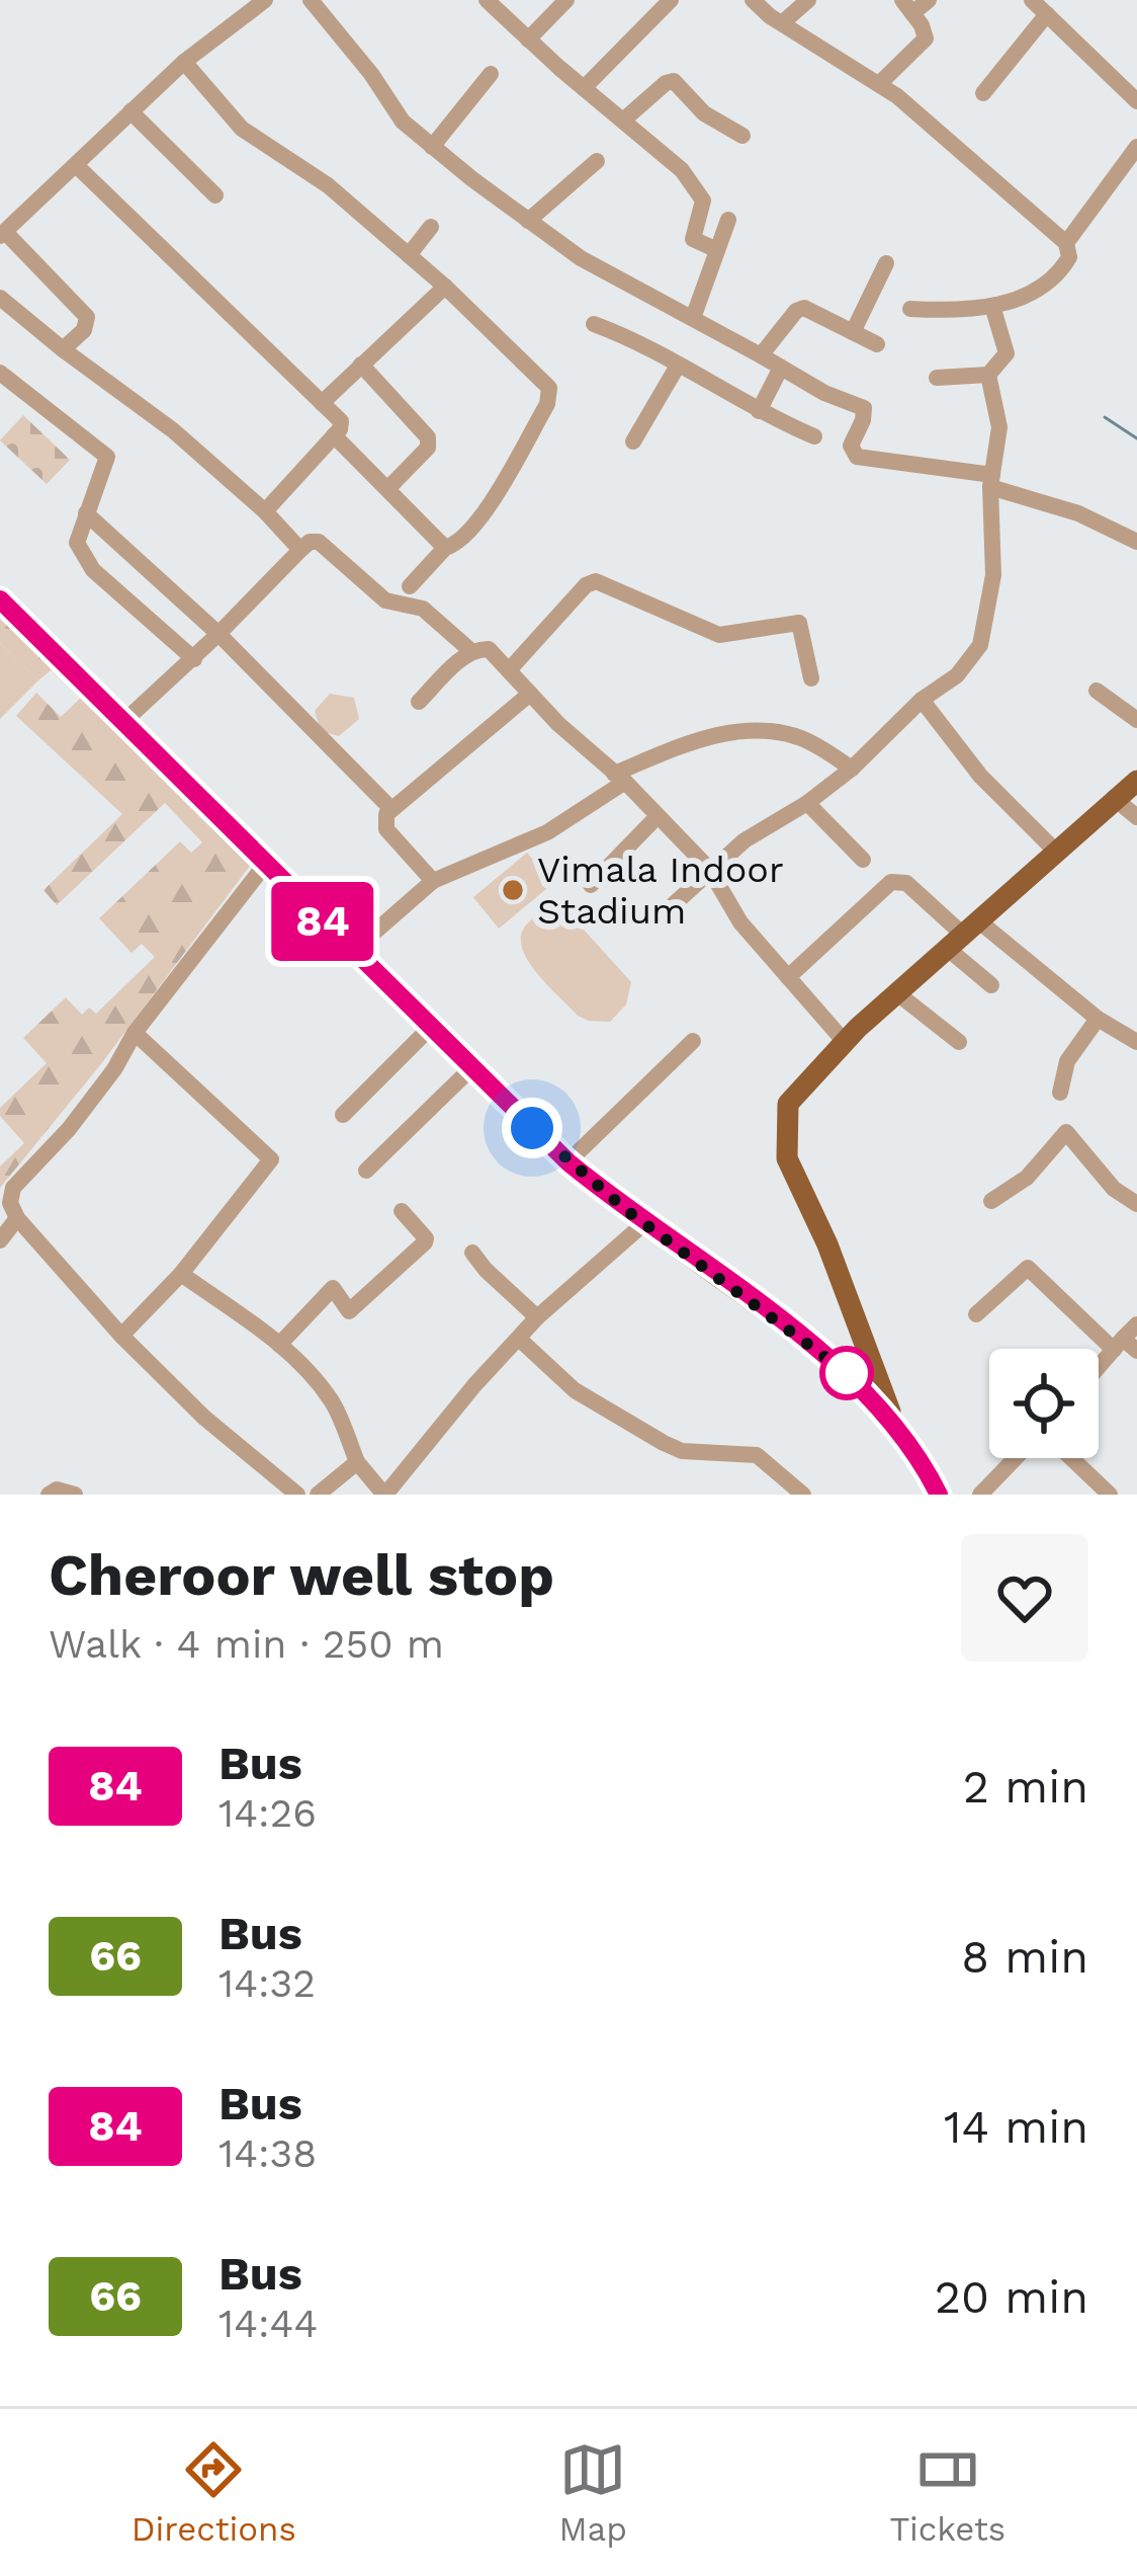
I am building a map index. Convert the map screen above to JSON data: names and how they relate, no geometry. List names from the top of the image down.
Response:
{
  "places": ["Vimala Indoor Stadium"],
  "lines": ["bus line 84"],
  "page": {
    "on_map": "84",
    "heading": ["Cheroor well stop", "Walk · 4 min · 250 m"],
    "list": [
      {
        "mark": "84",
        "name": "Bus",
        "note": "14:26",
        "value": "2 min"
      },
      {
        "mark": "66",
        "name": "Bus",
        "note": "14:32",
        "value": "8 min"
      },
      {
        "mark": "84",
        "name": "Bus",
        "note": "14:38",
        "value": "14 min"
      },
      {
        "mark": "66",
        "name": "Bus",
        "note": "14:44",
        "value": "20 min"
      }
    ],
    "tabs": ["Directions", "Map", "Tickets"]
  }
}
